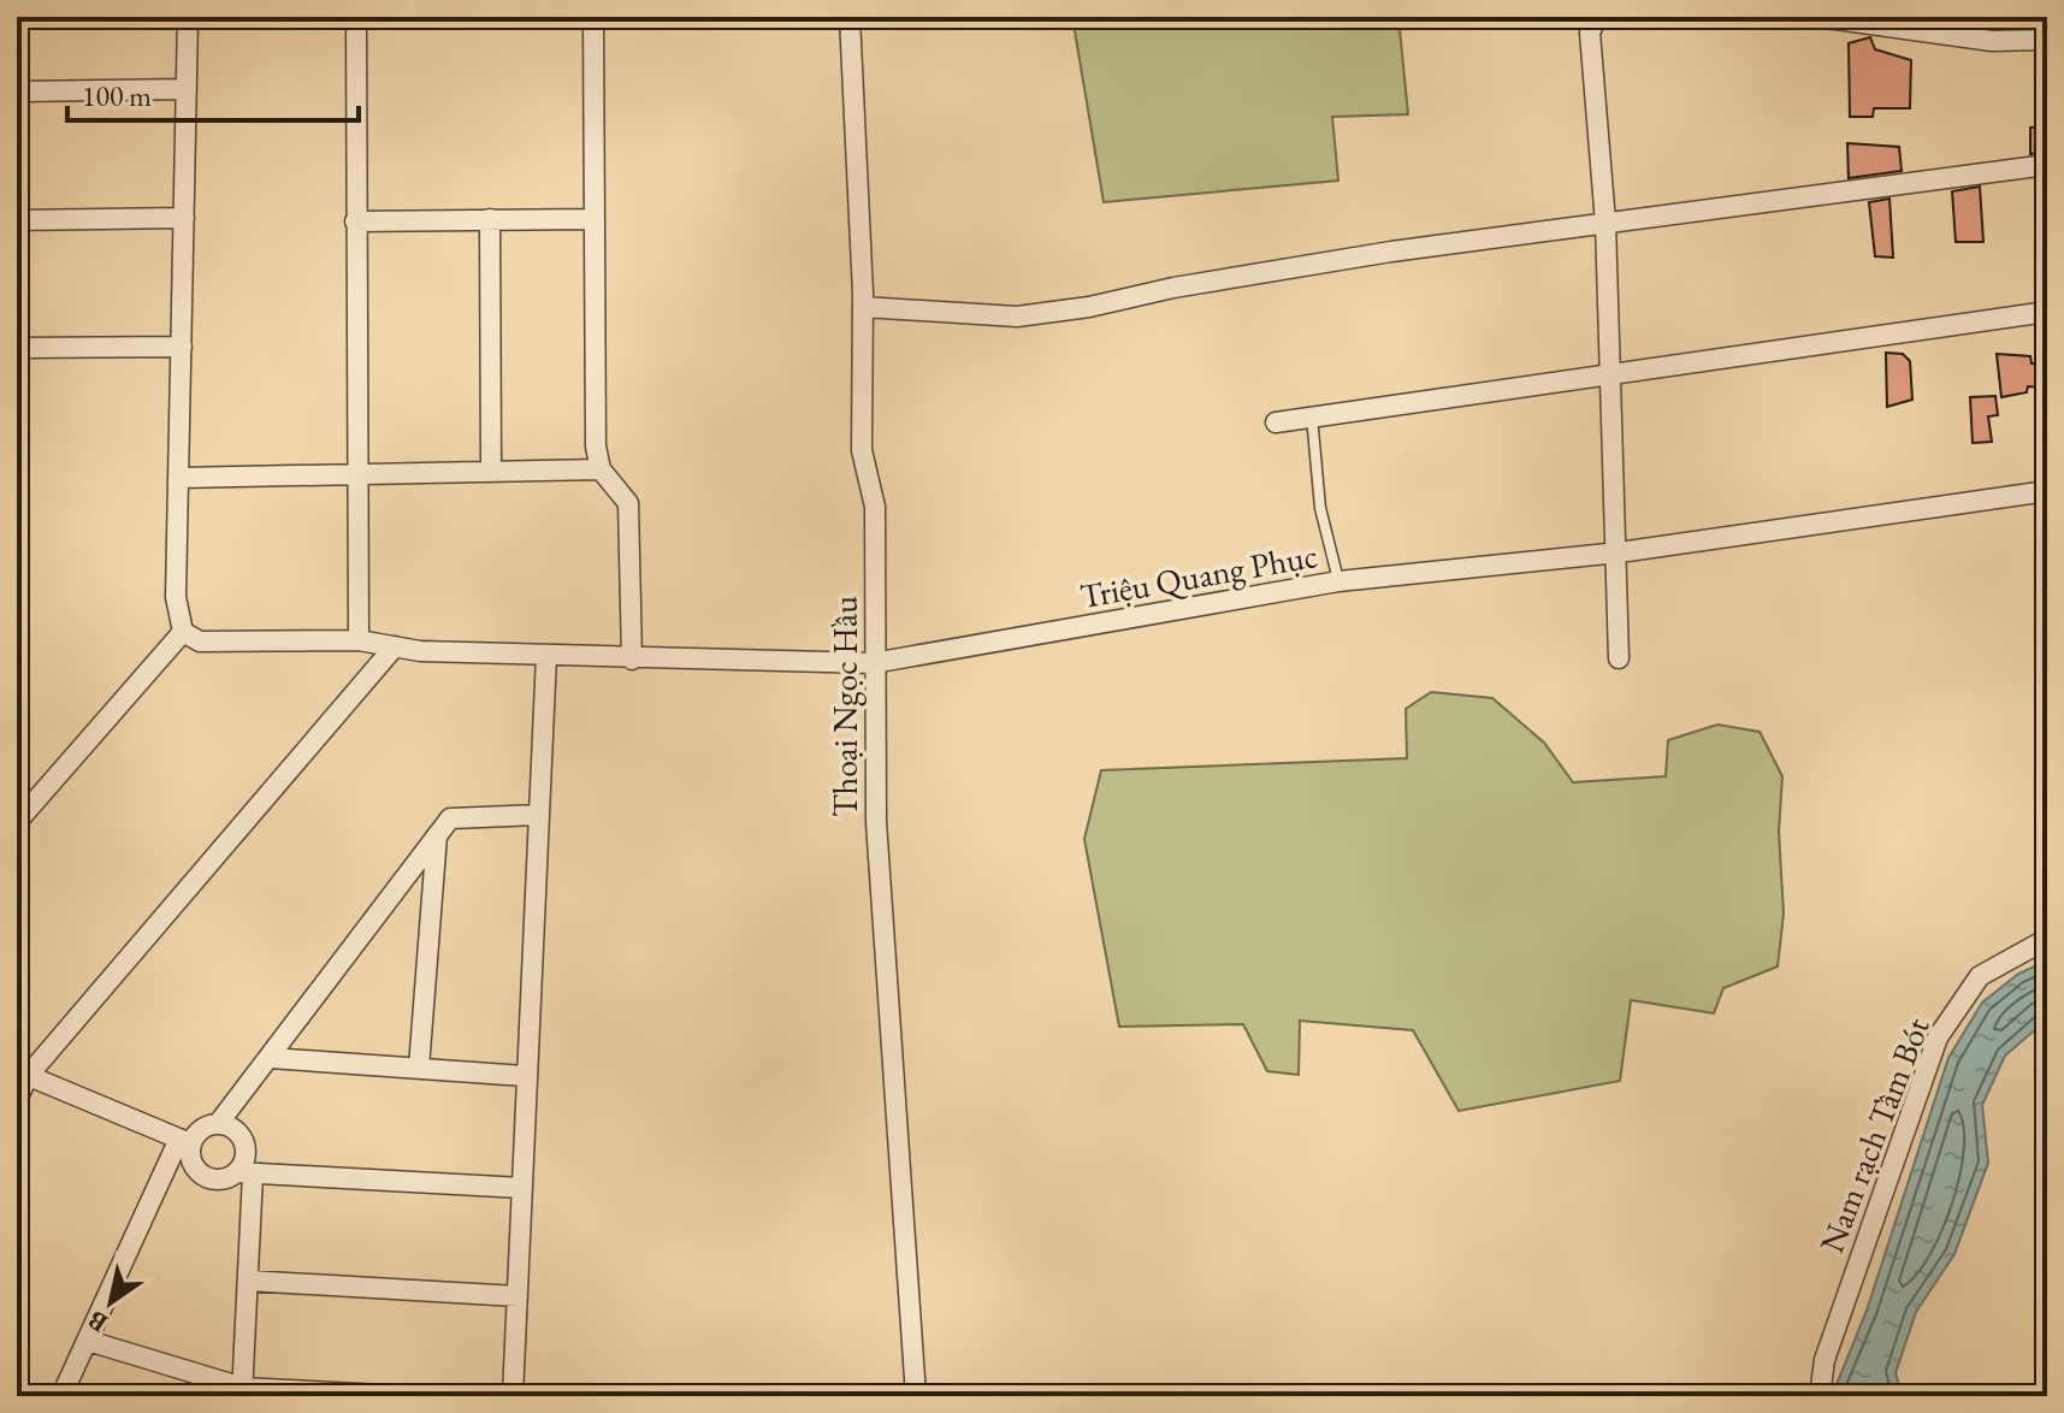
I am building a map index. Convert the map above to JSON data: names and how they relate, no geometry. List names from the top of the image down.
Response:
{
  "streets": {
    "street": ["Triệu Quang Phục", "Thoại Ngọc Hầu", "Nam rạch Tầm Bót"]
  },
  "crossings": [
    ["Triệu Quang Phục", "Thoại Ngọc Hầu"]
  ],
  "scale_bar": "100 m",
  "north": "bottom left"
}
